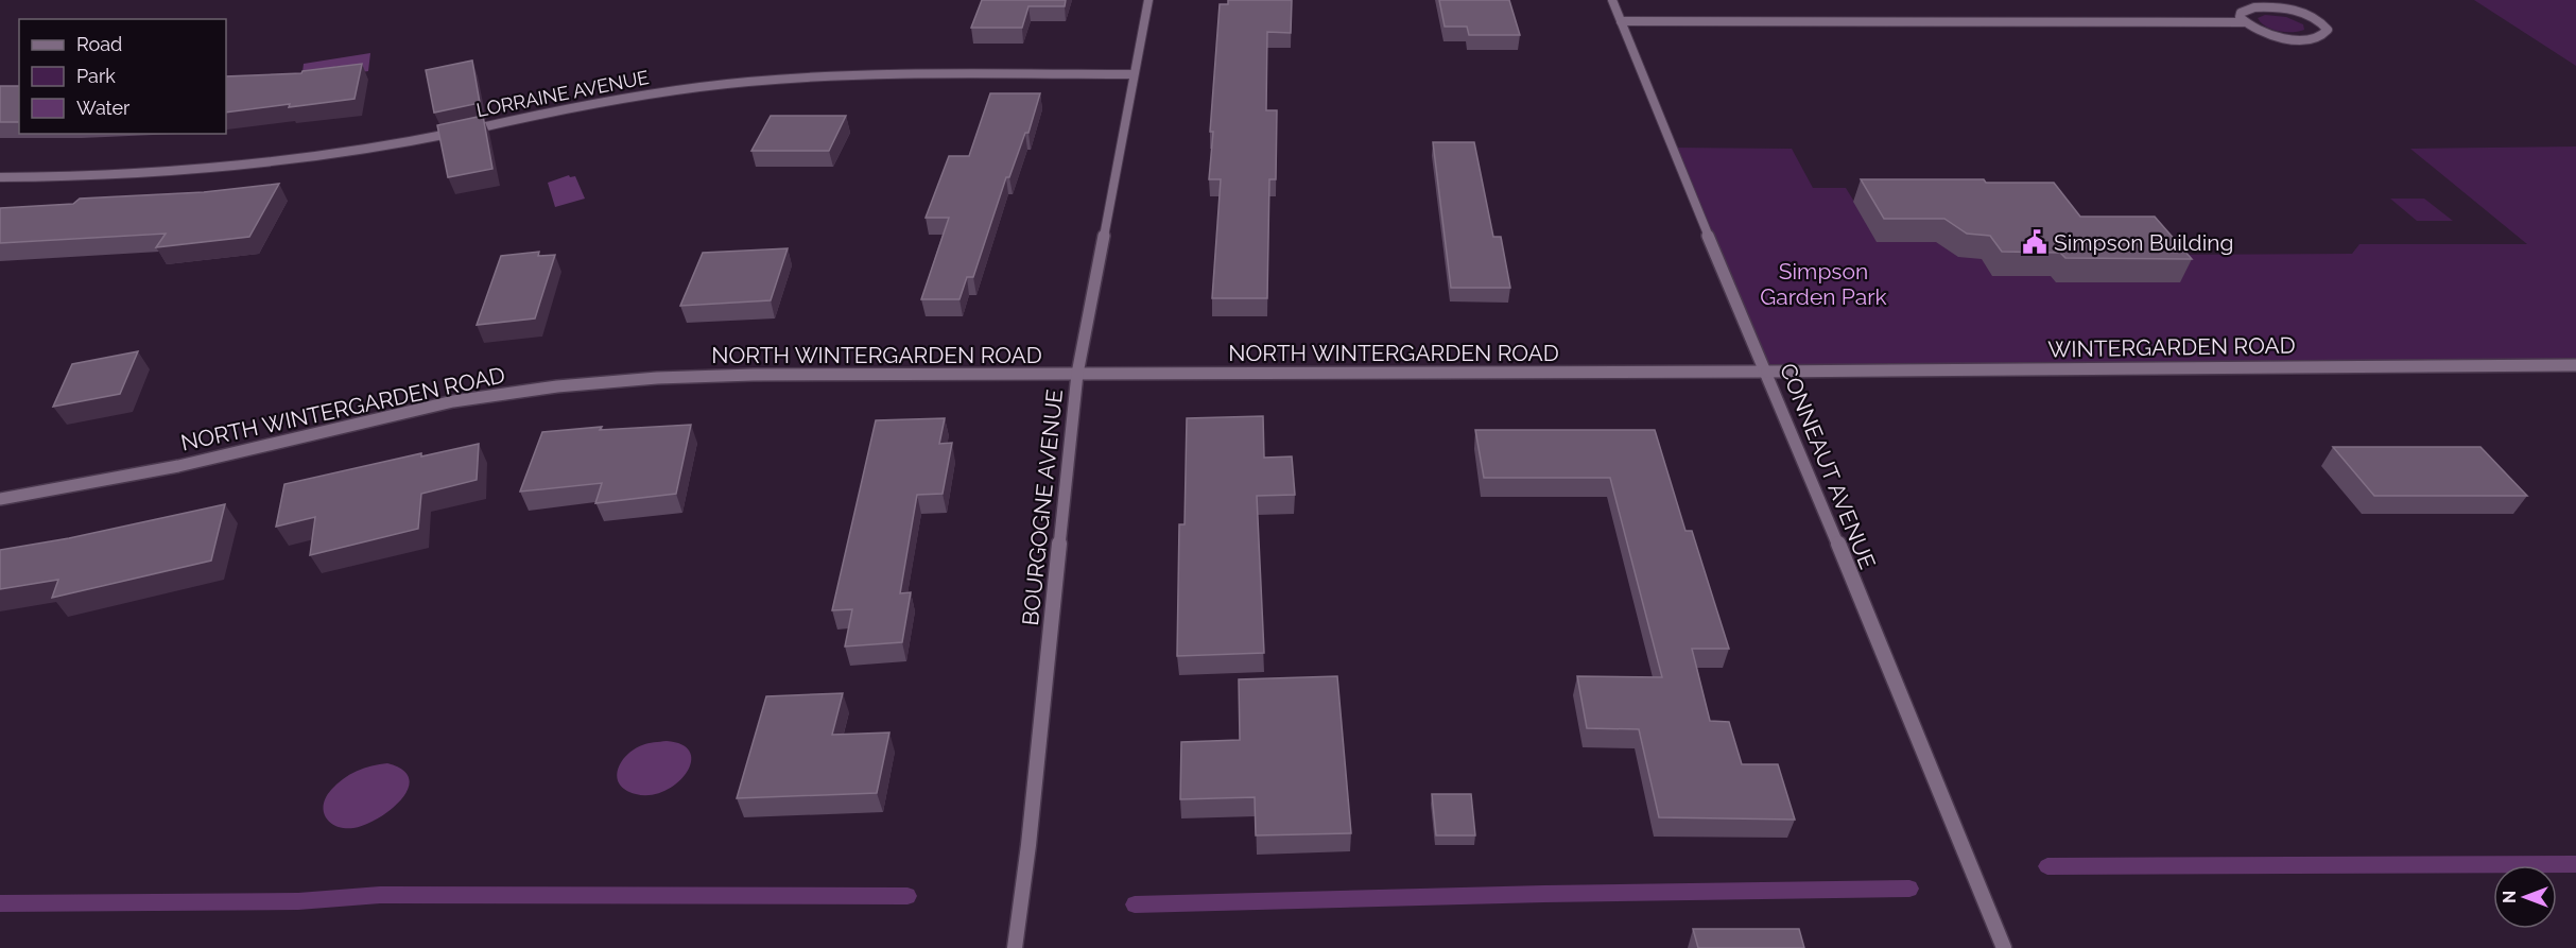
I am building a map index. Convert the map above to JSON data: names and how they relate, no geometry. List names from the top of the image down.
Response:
{
  "streets": {
    "street": [
      "LORRAINE AVENUE",
      "WINTERGARDEN ROAD",
      "NORTH WINTERGARDEN ROAD",
      "CONNEAUT AVENUE",
      "BOURGOGNE AVENUE"
    ]
  },
  "crossings": [
    ["LORRAINE AVENUE", "BOURGOGNE AVENUE"],
    ["WINTERGARDEN ROAD", "NORTH WINTERGARDEN ROAD"],
    ["WINTERGARDEN ROAD", "CONNEAUT AVENUE"],
    ["NORTH WINTERGARDEN ROAD", "CONNEAUT AVENUE"],
    ["NORTH WINTERGARDEN ROAD", "BOURGOGNE AVENUE"]
  ],
  "parks": ["Simpson Garden Park"],
  "places": {
    "public building": ["Simpson Building"]
  },
  "legend": ["Road", "Park", "Water"],
  "north": "left"
}
